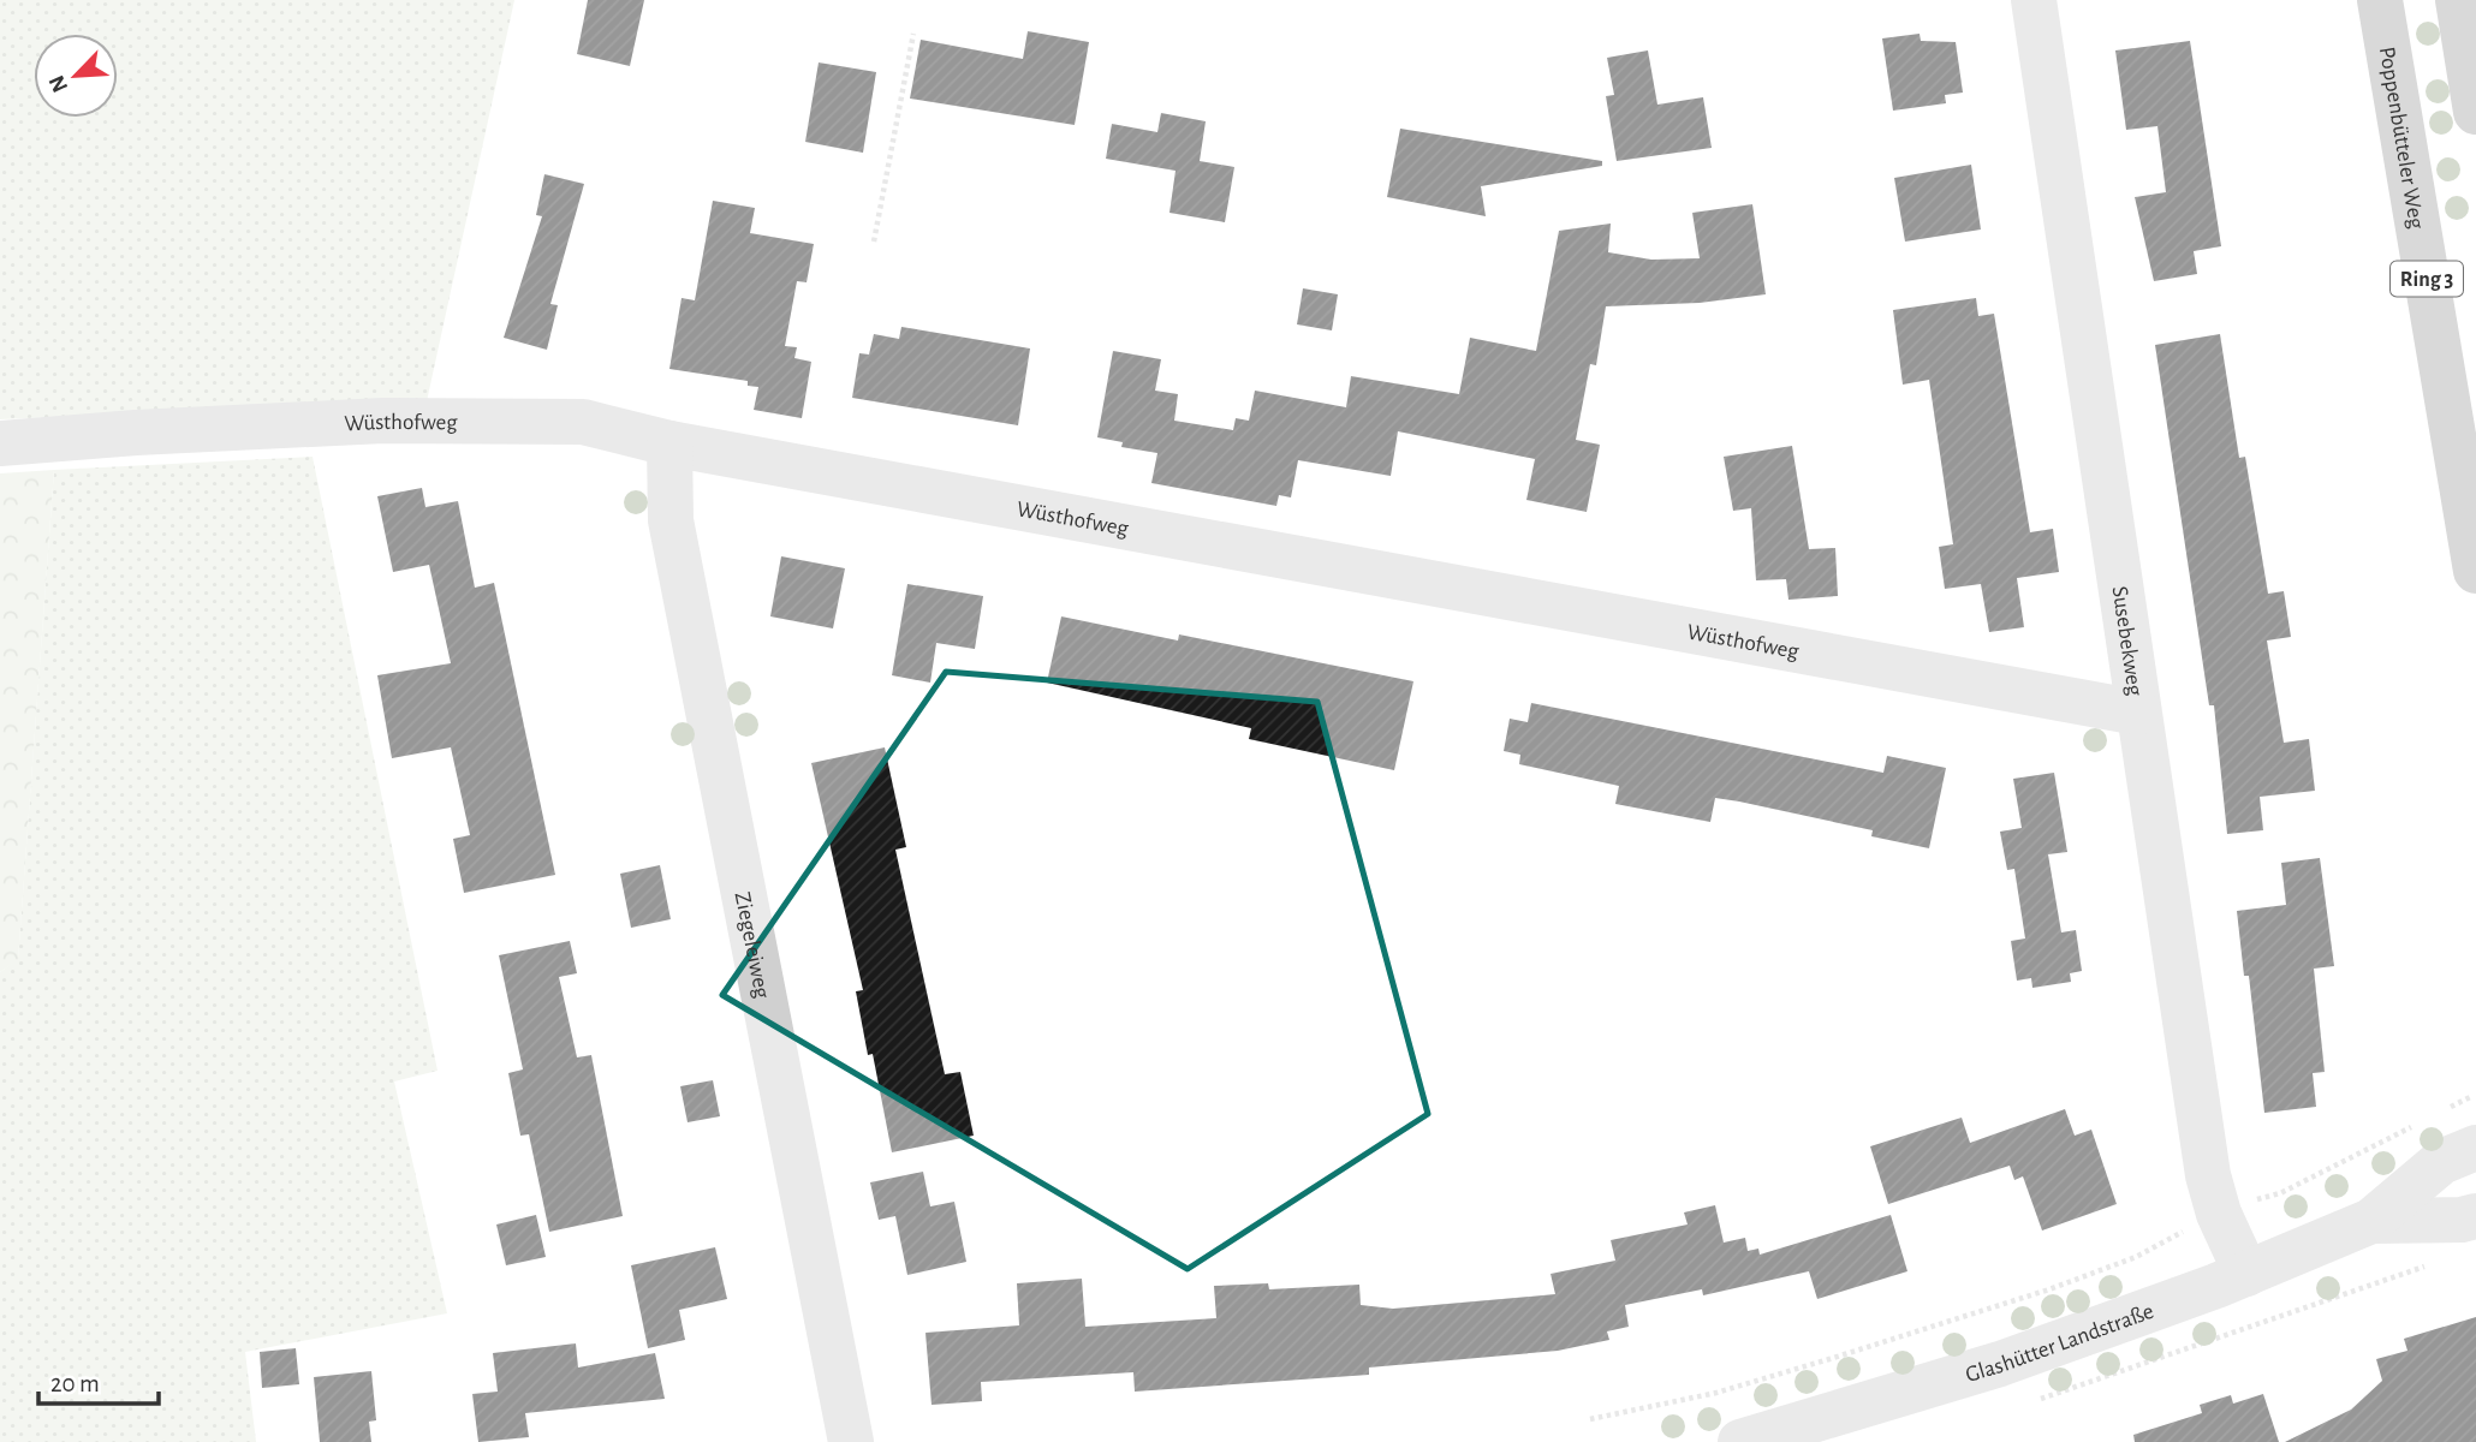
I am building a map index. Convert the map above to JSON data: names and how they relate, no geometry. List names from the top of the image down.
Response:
{
  "streets": {
    "main road": ["Poppenbütteler Weg", "Ring 3"],
    "street": [
      "Wüsthofweg",
      "Susebekweg",
      "Ziegeleiweg",
      "Glashütter Landstraße"
    ]
  },
  "crossings": [
    ["Wüsthofweg", "Susebekweg"],
    ["Wüsthofweg", "Ziegeleiweg"],
    ["Susebekweg", "Glashütter Landstraße"]
  ],
  "scale_bar": "20 m",
  "north": "bottom left"
}
